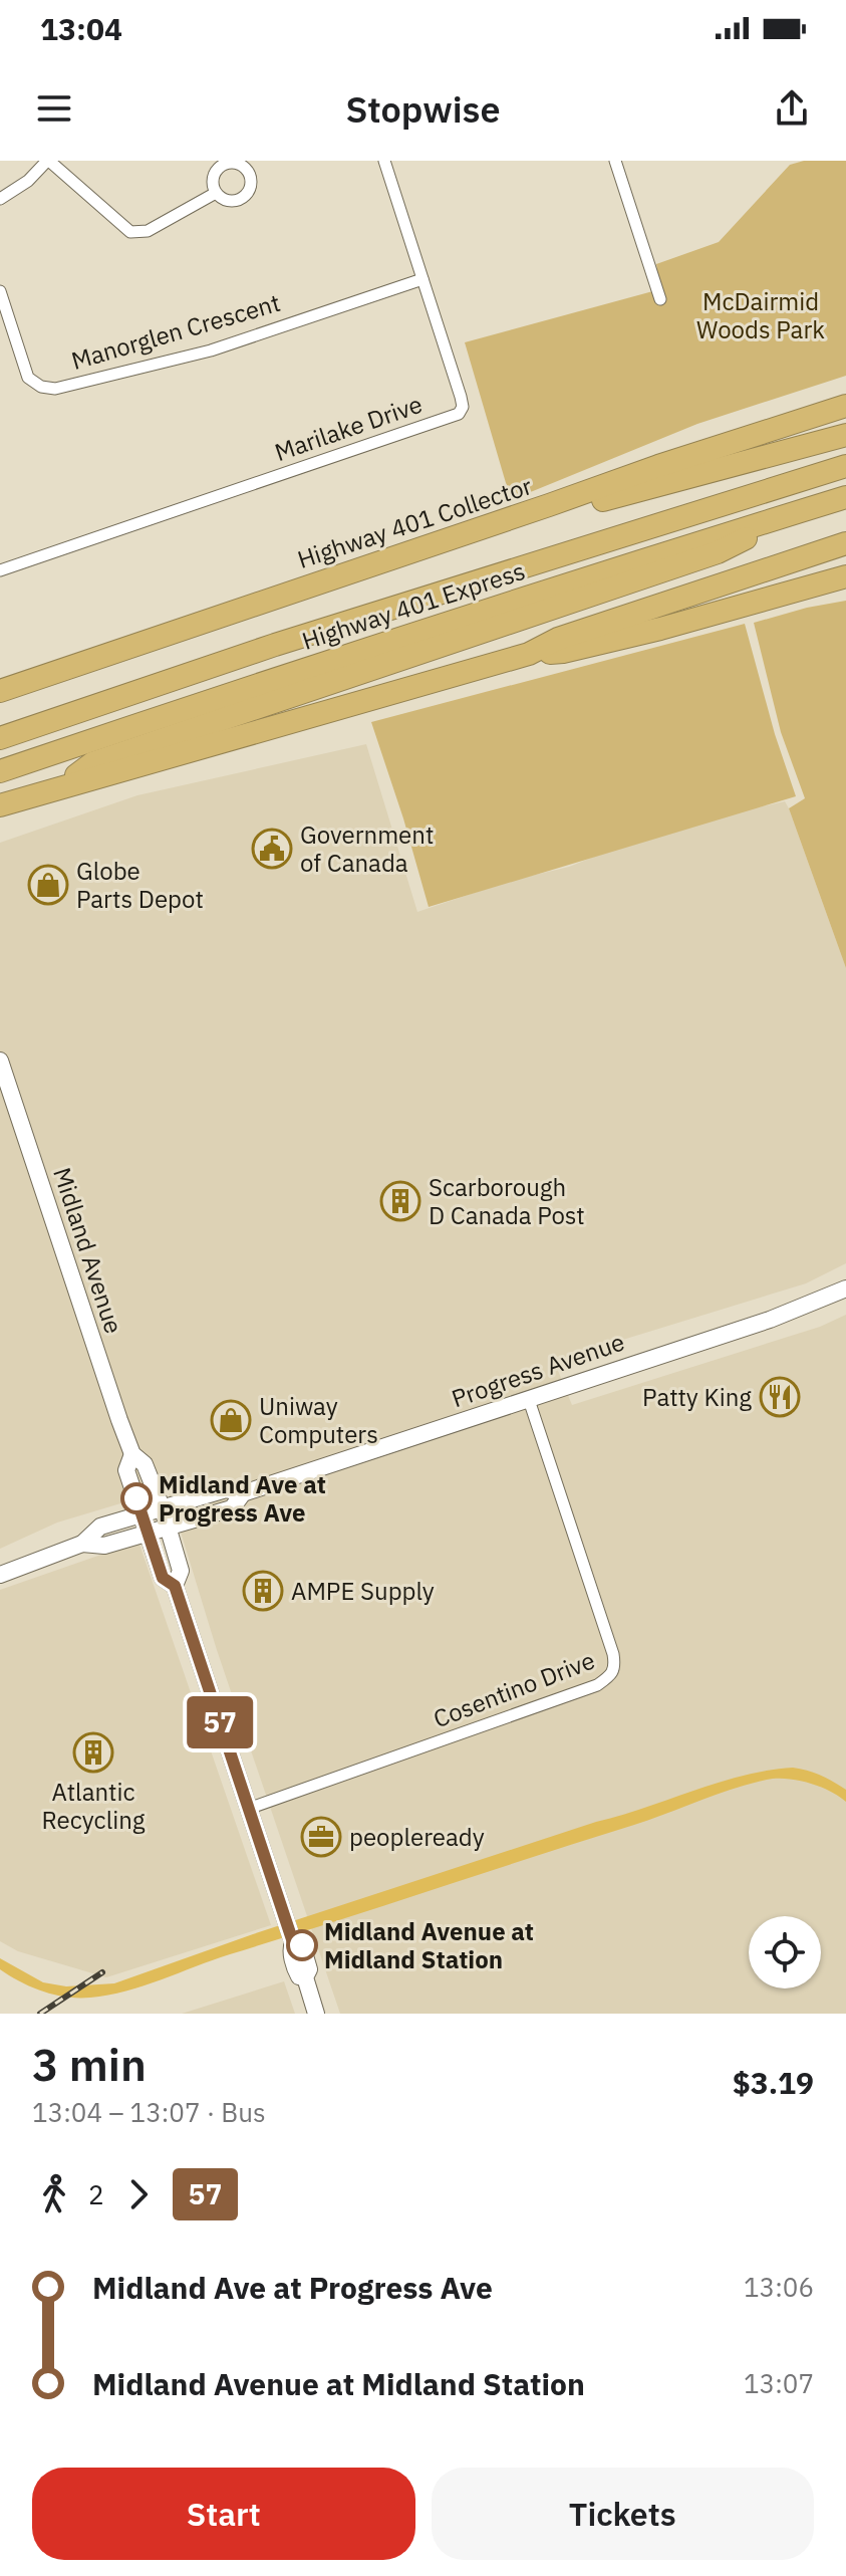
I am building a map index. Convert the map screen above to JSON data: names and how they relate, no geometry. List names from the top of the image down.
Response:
{
  "streets": {
    "highway": ["Highway 401 Collector", "Highway 401 Express"],
    "main road": ["Midland Avenue", "Progress Avenue"],
    "street": ["Manorglen Crescent", "Marilake Drive", "Cosentino Drive"]
  },
  "crossings": [
    ["Manorglen Crescent", "Marilake Drive"],
    ["Midland Avenue", "Progress Avenue"],
    ["Midland Avenue", "Cosentino Drive"],
    ["Progress Avenue", "Cosentino Drive"]
  ],
  "parks": ["McDairmid Woods Park"],
  "places": {
    "public building": ["Government of Canada"],
    "shop": ["Globe Parts Depot", "Uniway Computers"],
    "building": ["Scarborough D Canada Post", "AMPE Supply", "Atlantic Recycling"],
    "restaurant": ["Patty King"],
    "other": ["Midland Ave at Progress Ave", "Midland Avenue at Midland Station"],
    "office": ["peopleready"]
  },
  "lines": ["bus line 57"],
  "page": {
    "status": "13:04",
    "header": "Stopwise",
    "on_map": "57",
    "heading": ["3 min", "13:04 – 13:07 · Bus", "$3.19"],
    "legs": ["2", "57"],
    "list": [
      {
        "name": "Midland Ave at Progress Ave",
        "value": "13:06"
      },
      {
        "name": "Midland Avenue at Midland Station",
        "value": "13:07"
      }
    ],
    "buttons": ["Start", "Tickets"]
  }
}
